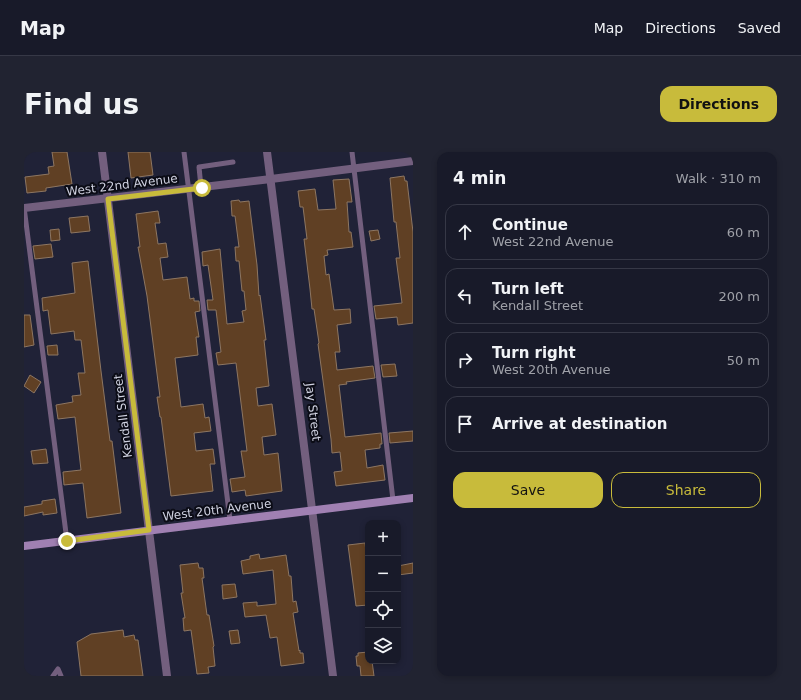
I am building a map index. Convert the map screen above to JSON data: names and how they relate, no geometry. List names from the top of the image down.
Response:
{
  "streets": {
    "street": [
      "West 22nd Avenue",
      "Jay Street",
      "Kendall Street",
      "West 20th Avenue"
    ]
  },
  "crossings": [
    ["West 22nd Avenue", "Jay Street"],
    ["West 22nd Avenue", "Kendall Street"],
    ["Jay Street", "West 20th Avenue"],
    ["Kendall Street", "West 20th Avenue"]
  ],
  "page": {
    "header": "Map",
    "nav": ["Map", "Directions", "Saved"],
    "buttons": [
      "Directions",
      ["Save", "Share"]
    ],
    "title": "Find us",
    "heading": ["4 min", "Walk · 310 m"],
    "list": [
      ["Continue", "West 22nd Avenue", "60 m"],
      ["Turn left", "Kendall Street", "200 m"],
      ["Turn right", "West 20th Avenue", "50 m"],
      "Arrive at destination"
    ],
    "map_buttons": ["+", "−"]
  }
}
